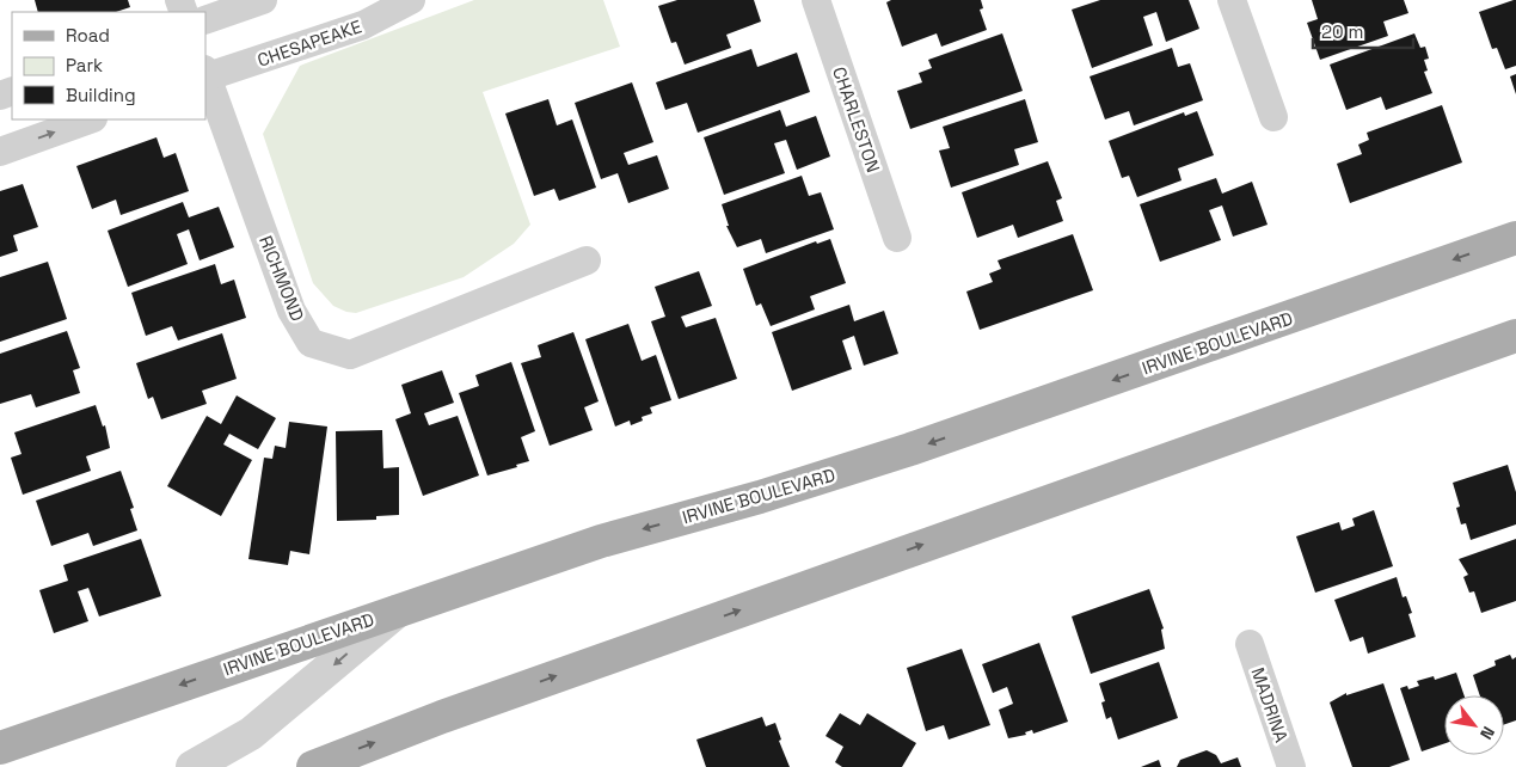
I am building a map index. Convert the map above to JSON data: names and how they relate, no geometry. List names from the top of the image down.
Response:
{
  "streets": {
    "main road": ["IRVINE BOULEVARD"],
    "street": [
      "CHESAPEAKE",
      "CHARLESTON",
      "RICHMOND",
      "MADRINA"
    ]
  },
  "crossings": [
    ["CHESAPEAKE", "RICHMOND"]
  ],
  "legend": ["Road", "Park", "Building"],
  "scale_bar": "20 m",
  "north": "bottom right"
}
